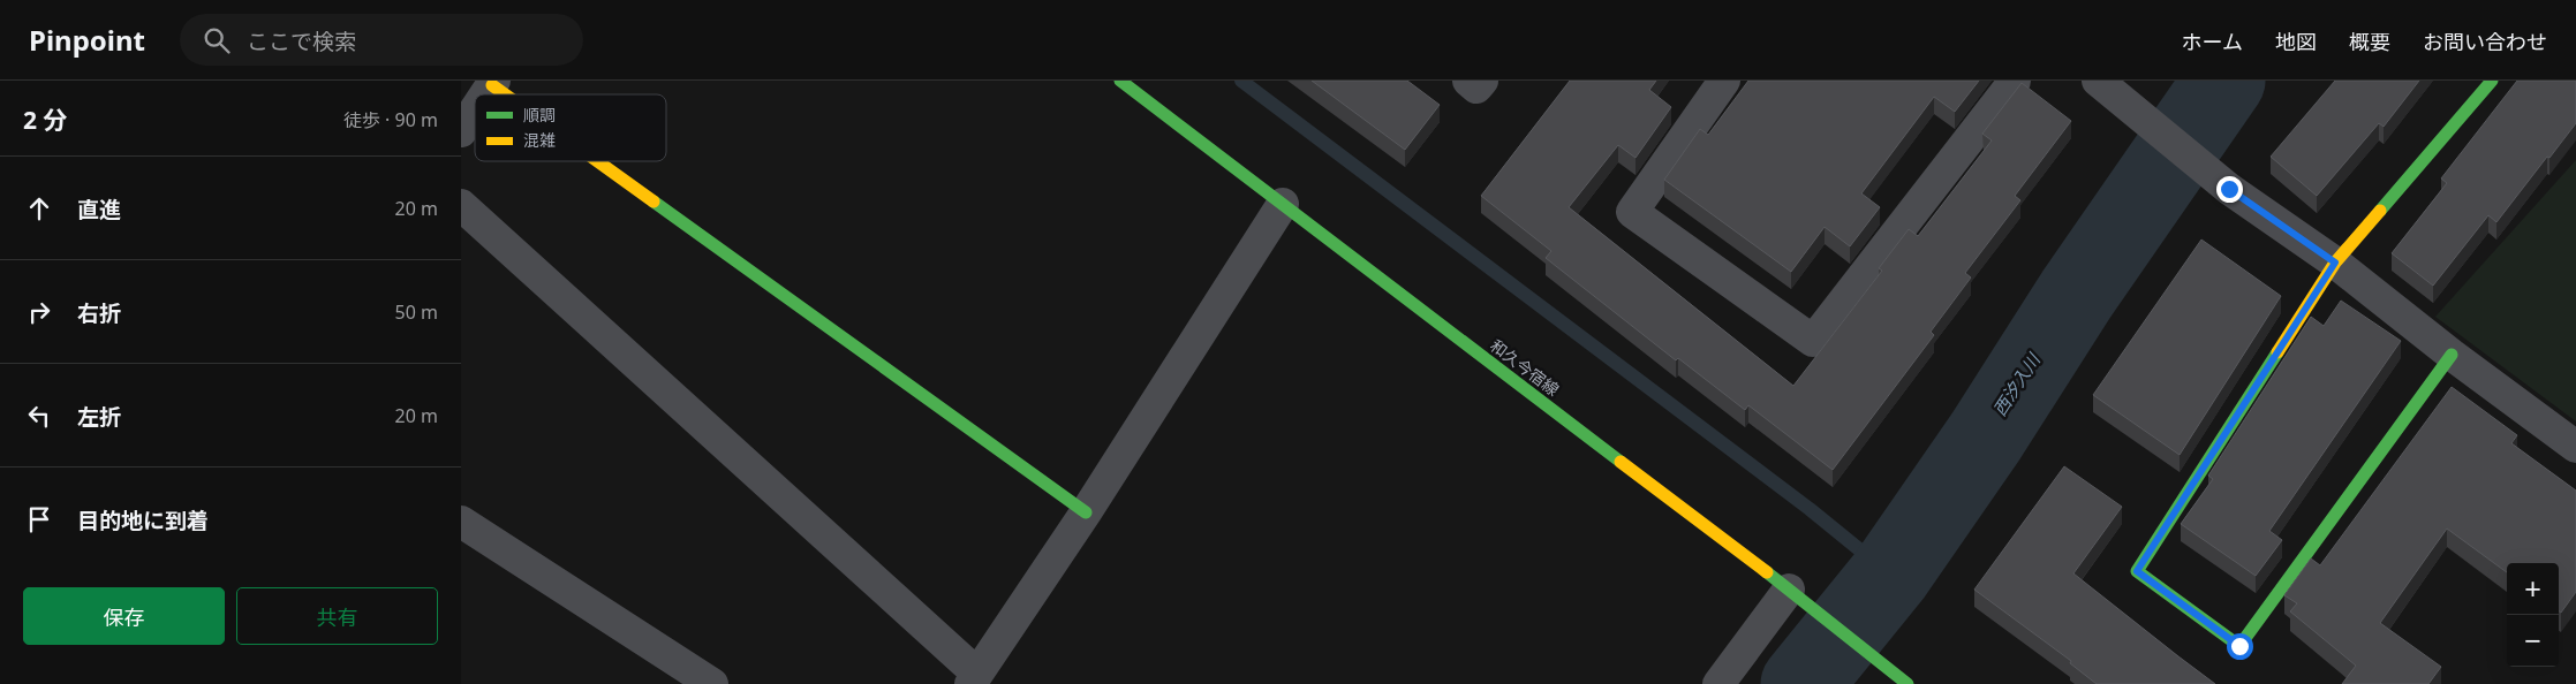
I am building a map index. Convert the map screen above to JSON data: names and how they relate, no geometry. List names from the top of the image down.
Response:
{
  "streets": {
    "street": ["和久今宿線"]
  },
  "water": ["西汐入川"],
  "legend": ["順調", "混雑"],
  "page": {
    "header": "Pinpoint",
    "search": "ここで検索",
    "nav": [
      "ホーム",
      "地図",
      "概要",
      "お問い合わせ"
    ],
    "heading": ["2 分", "徒歩 · 90 m"],
    "list": [
      ["直進", "20 m"],
      ["右折", "50 m"],
      ["左折", "20 m"],
      "目的地に到着"
    ],
    "map_buttons": ["+", "−"],
    "buttons": ["保存", "共有"]
  }
}
